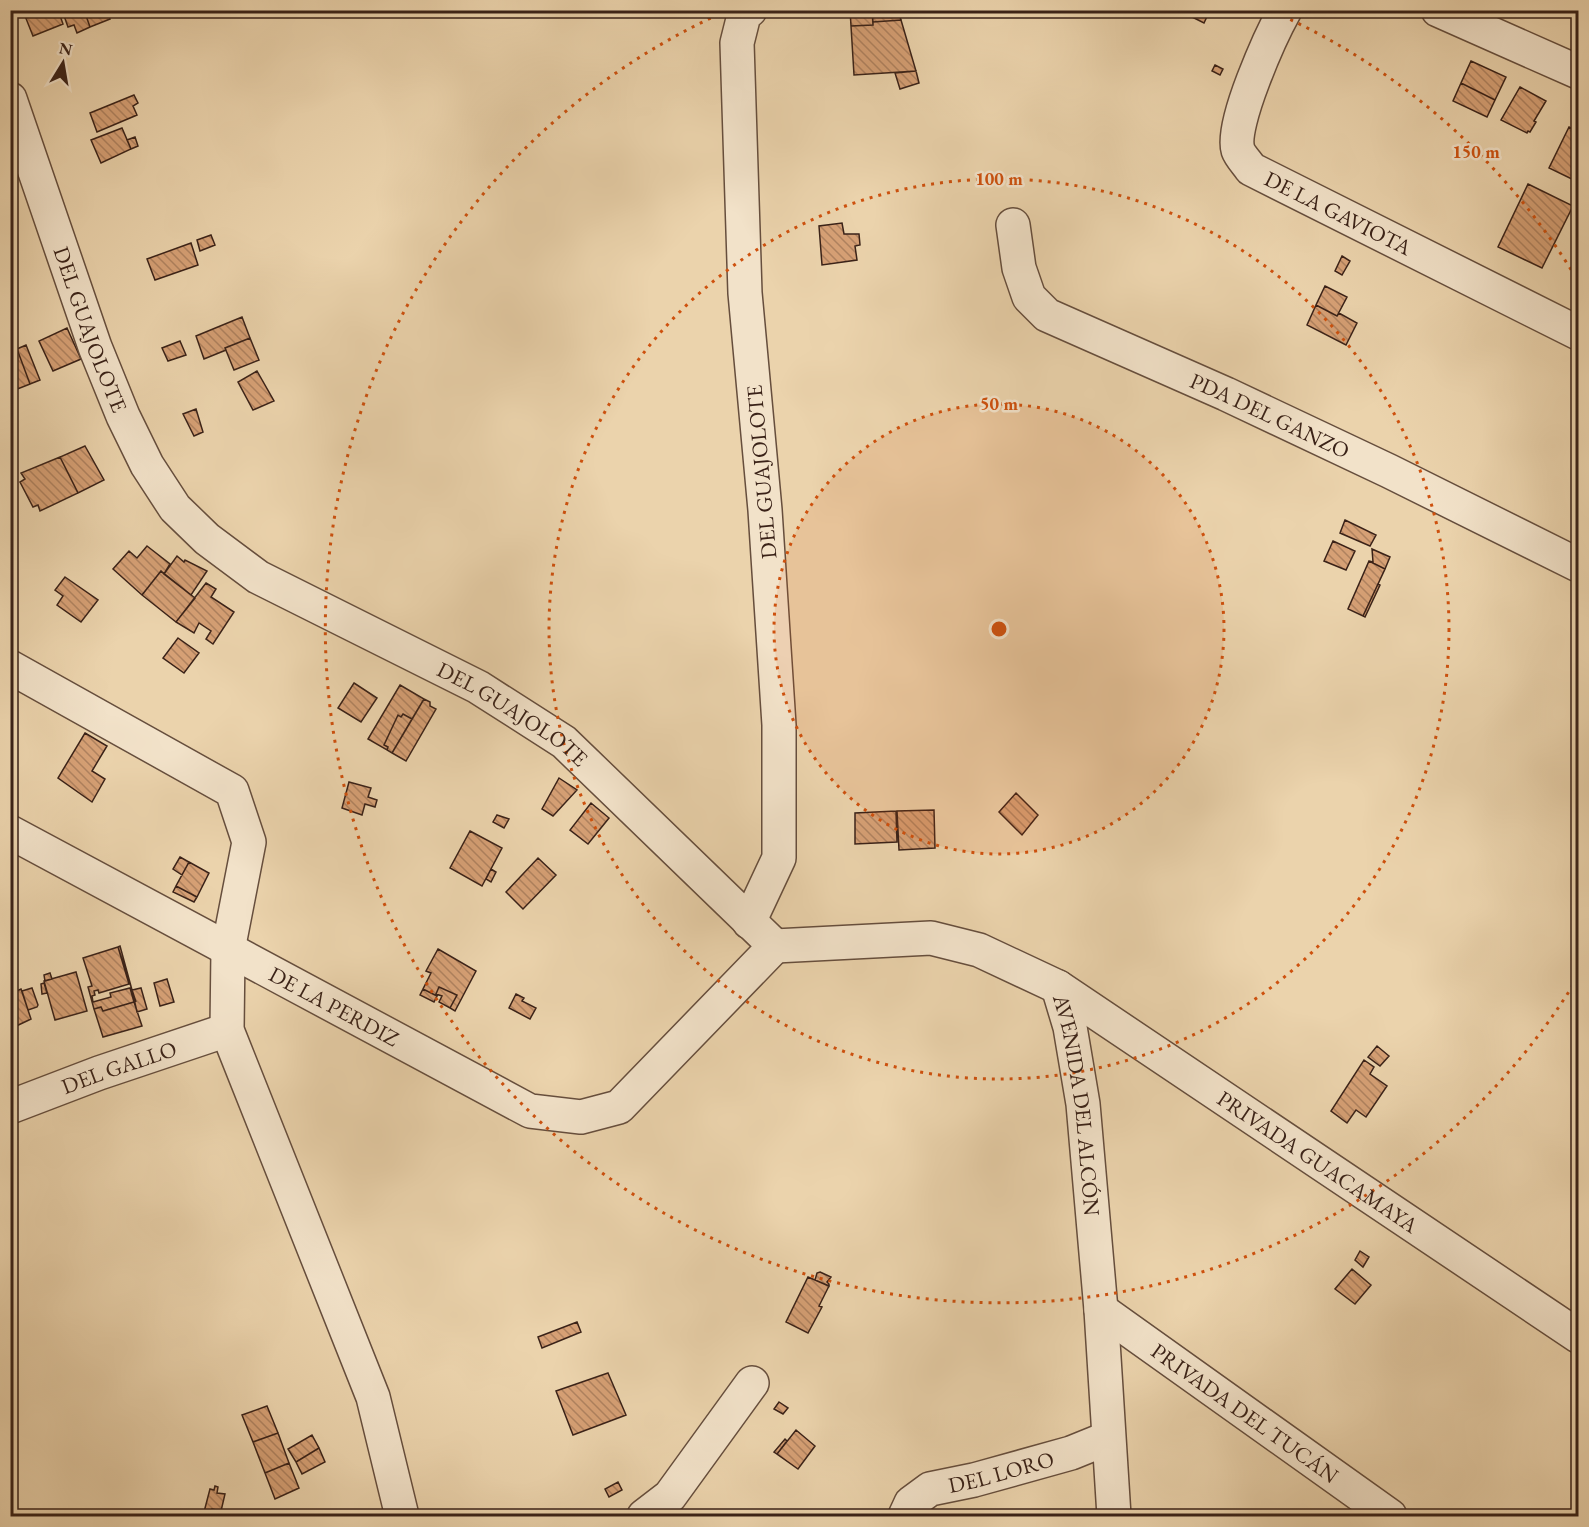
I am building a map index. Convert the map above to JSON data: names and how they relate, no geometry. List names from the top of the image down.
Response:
{
  "streets": {
    "street": [
      "DE LA GAVIOTA",
      "DEL GUAJOLOTE",
      "PDA DEL GANZO",
      "DE LA PERDIZ",
      "DEL GALLO",
      "AVENIDA DEL ALCÓN",
      "PRIVADA GUACAMAYA",
      "PRIVADA DEL TUCÁN",
      "DEL LORO"
    ]
  },
  "crossings": [
    ["DEL GUAJOLOTE", "DE LA PERDIZ"],
    ["DEL GUAJOLOTE", "AVENIDA DEL ALCÓN"],
    ["DE LA PERDIZ", "AVENIDA DEL ALCÓN"],
    ["AVENIDA DEL ALCÓN", "PRIVADA GUACAMAYA"],
    ["AVENIDA DEL ALCÓN", "PRIVADA DEL TUCÁN"],
    ["AVENIDA DEL ALCÓN", "DEL LORO"]
  ],
  "north": "top",
  "rings": ["150 m", "100 m", "50 m"]
}
